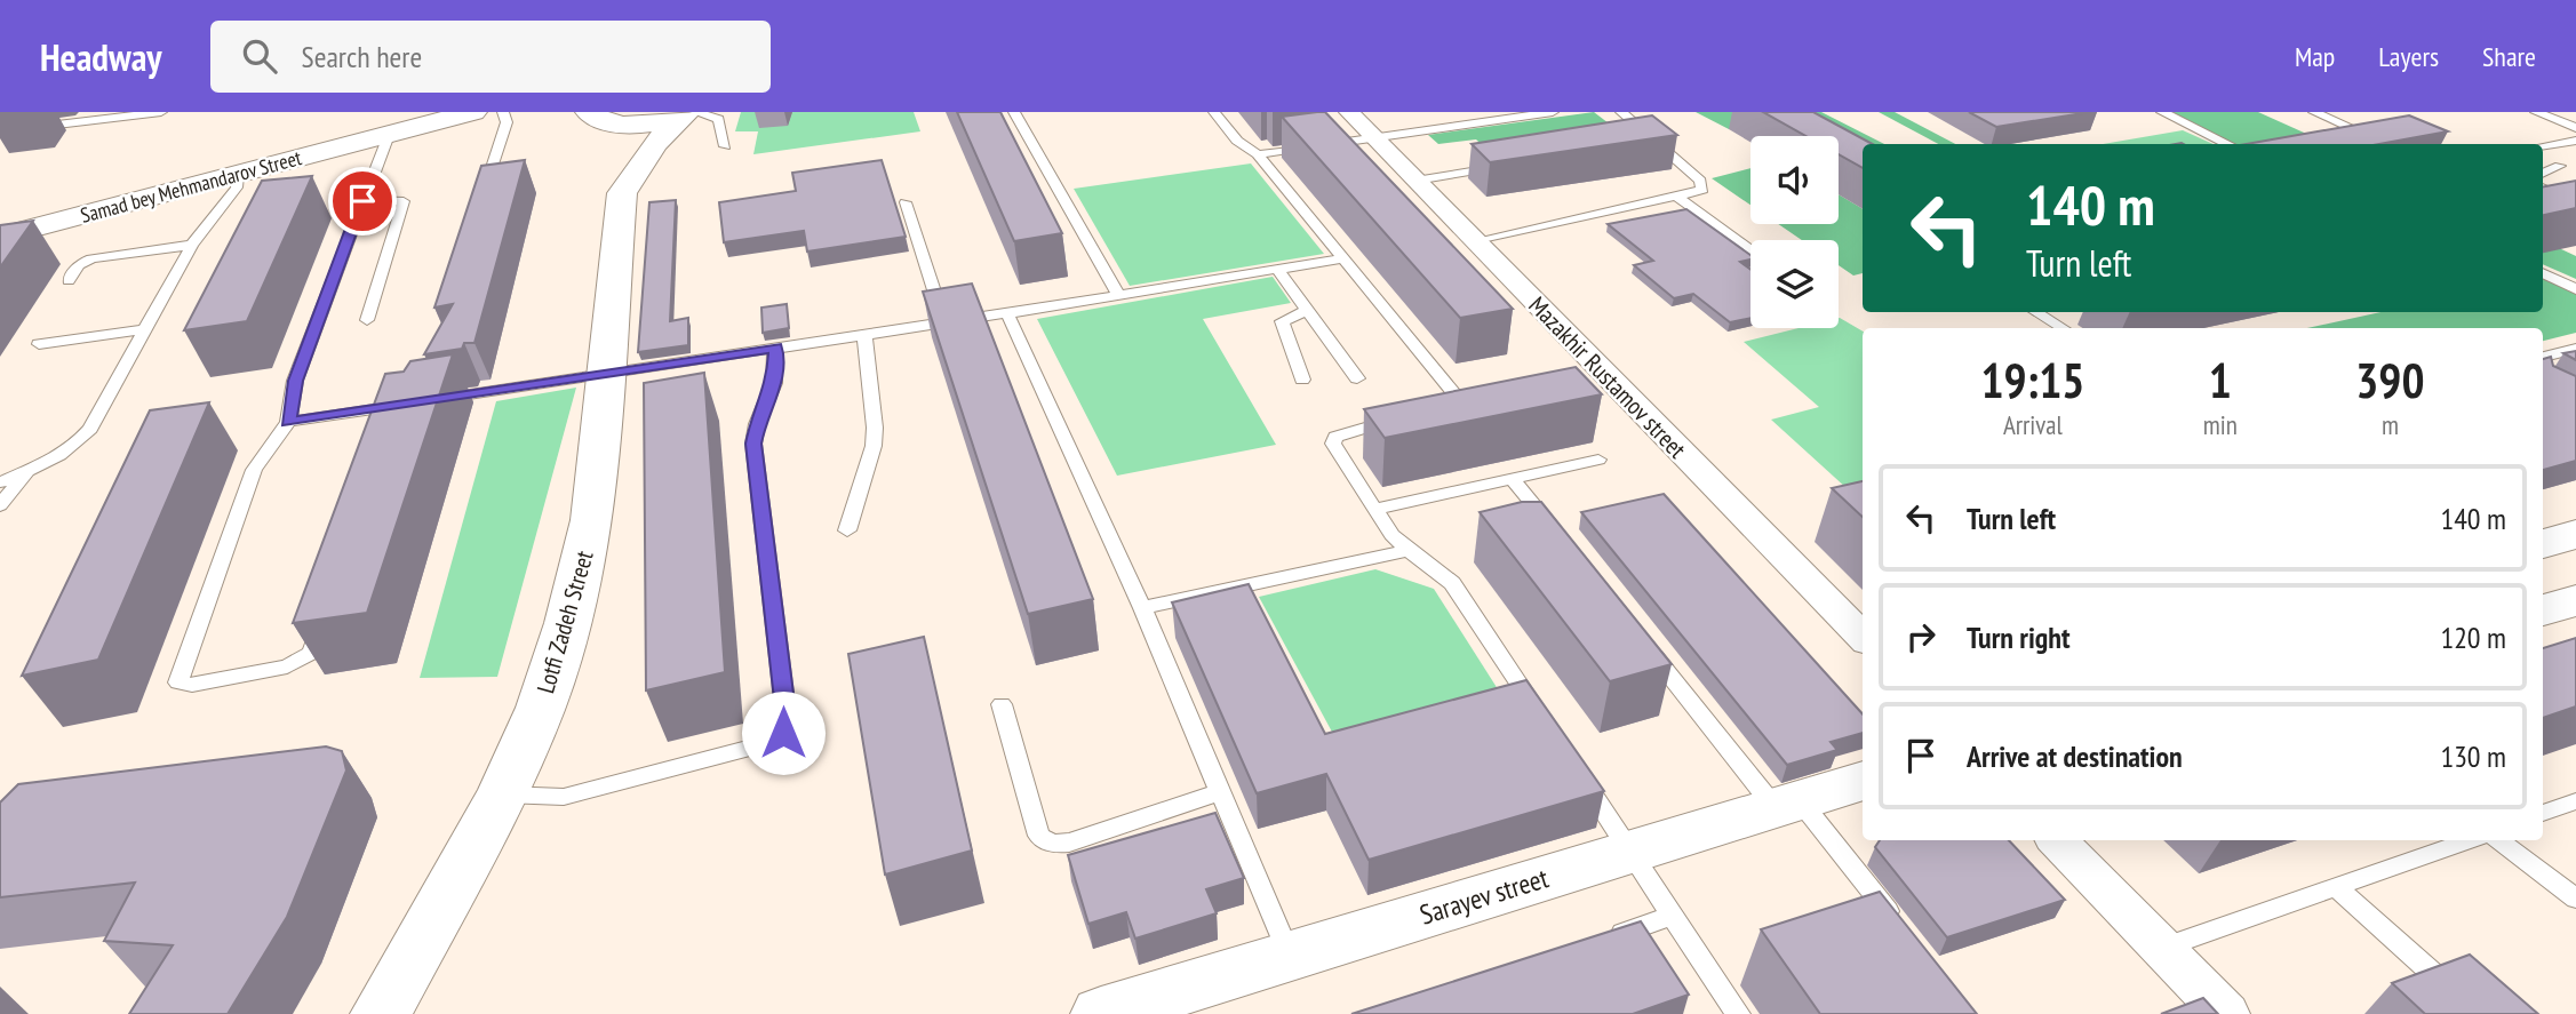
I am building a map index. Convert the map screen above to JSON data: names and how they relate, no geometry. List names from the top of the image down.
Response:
{
  "streets": {
    "main road": ["Samad bey Mehmandarov Street", "Lotfi Zadeh Street", "Sarayev street"],
    "street": ["Mazakhir Rustamov street"]
  },
  "page": {
    "header": "Headway",
    "search": "Search here",
    "nav": ["Map", "Layers", "Share"],
    "turn": ["140 m", "Turn left"],
    "eta": [
      "19:15",
      "Arrival",
      "1",
      "min",
      "390",
      "m"
    ],
    "list": [
      {
        "name": "Turn left",
        "value": "140 m"
      },
      {
        "name": "Turn right",
        "value": "120 m"
      },
      {
        "name": "Arrive at destination",
        "value": "130 m"
      }
    ]
  }
}
